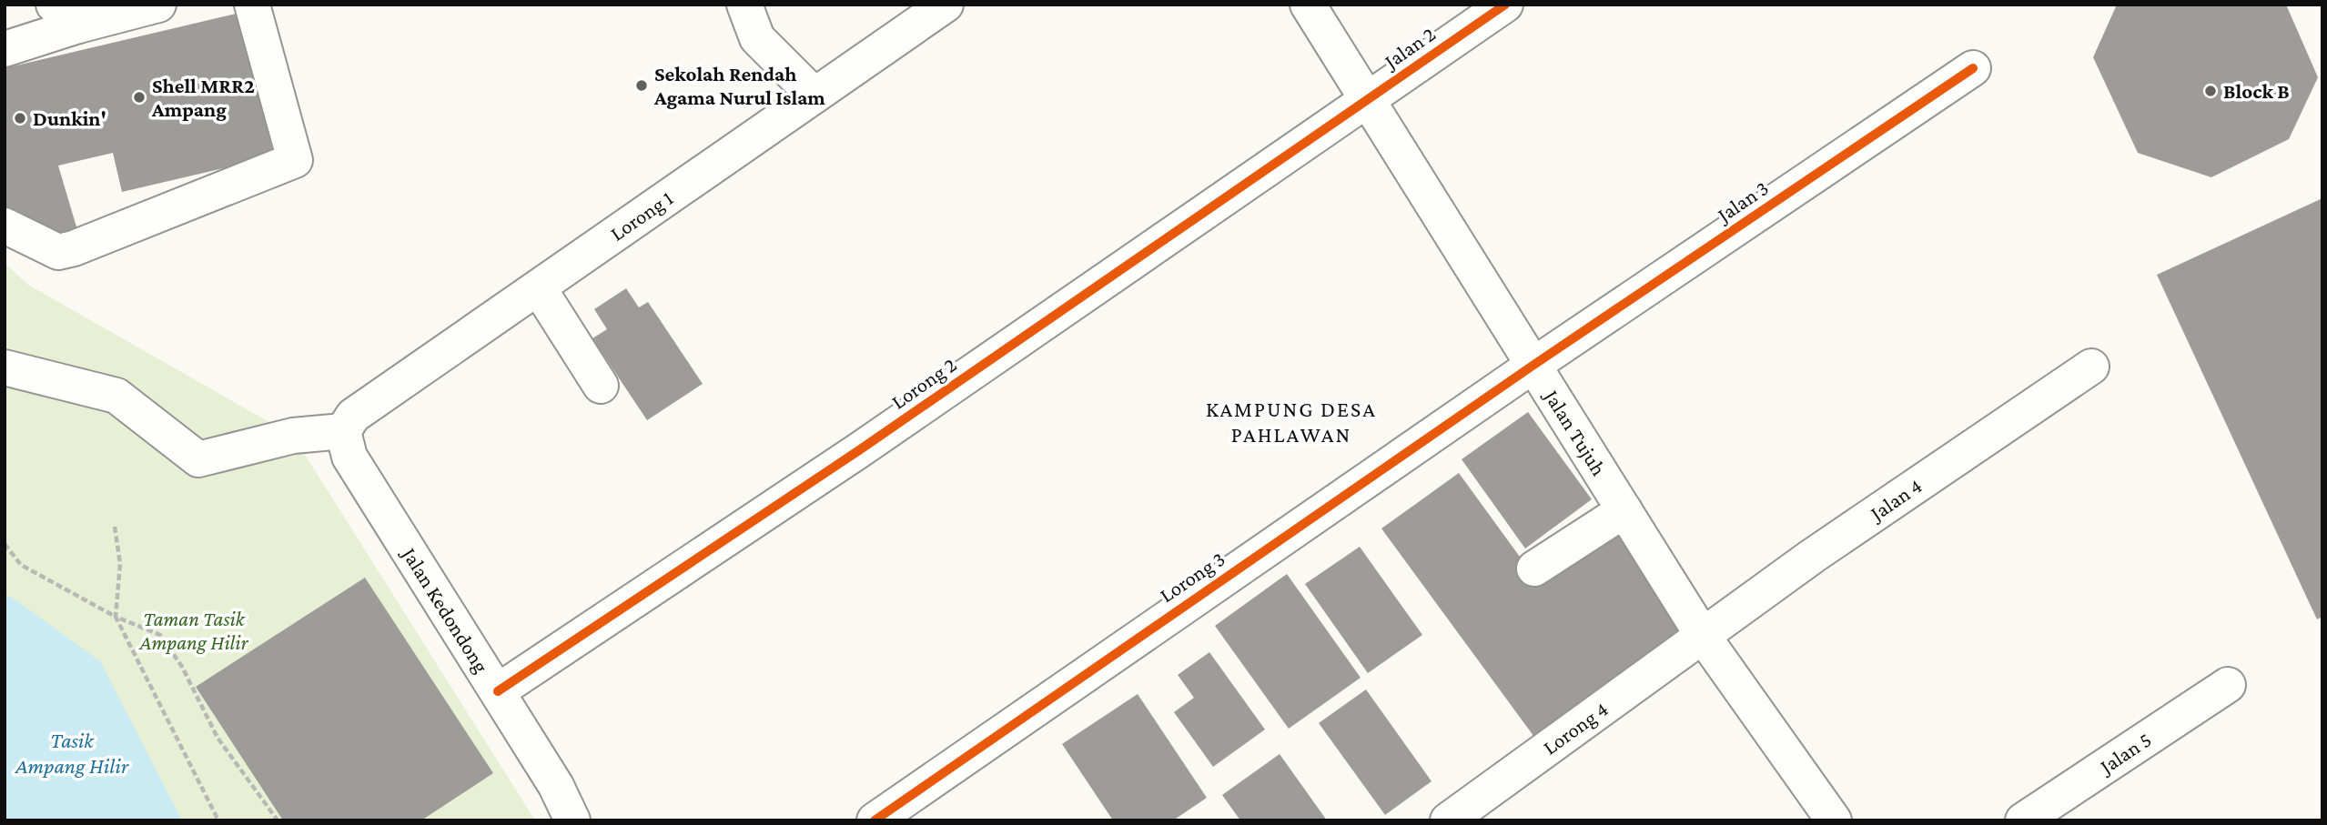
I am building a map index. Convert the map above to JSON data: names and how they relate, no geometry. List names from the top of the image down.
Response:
{
  "streets": {
    "street": [
      "Jalan 2",
      "Jalan 3",
      "Lorong 1",
      "Lorong 2",
      "Jalan Tujuh",
      "Jalan 4",
      "Lorong 3",
      "Jalan Kedondong",
      "Lorong 4",
      "Jalan 5"
    ]
  },
  "crossings": [
    ["Jalan 2", "Lorong 2"],
    ["Jalan 2", "Jalan Tujuh"],
    ["Jalan 3", "Jalan Tujuh"],
    ["Jalan 3", "Lorong 3"],
    ["Lorong 1", "Jalan Kedondong"],
    ["Lorong 2", "Jalan Tujuh"],
    ["Lorong 2", "Jalan Kedondong"],
    ["Jalan Tujuh", "Jalan 4"],
    ["Jalan Tujuh", "Lorong 3"],
    ["Jalan Tujuh", "Lorong 4"],
    ["Jalan 4", "Lorong 4"]
  ],
  "districts": ["KAMPUNG DESA PAHLAWAN"],
  "water": ["Tasik Ampang Hilir"],
  "parks": ["Taman Tasik Ampang Hilir"],
  "places": [
    "Sekolah Rendah Agama Nurul Islam",
    "Block B",
    "Shell MRR2 Ampang",
    "Dunkin'"
  ]
}
